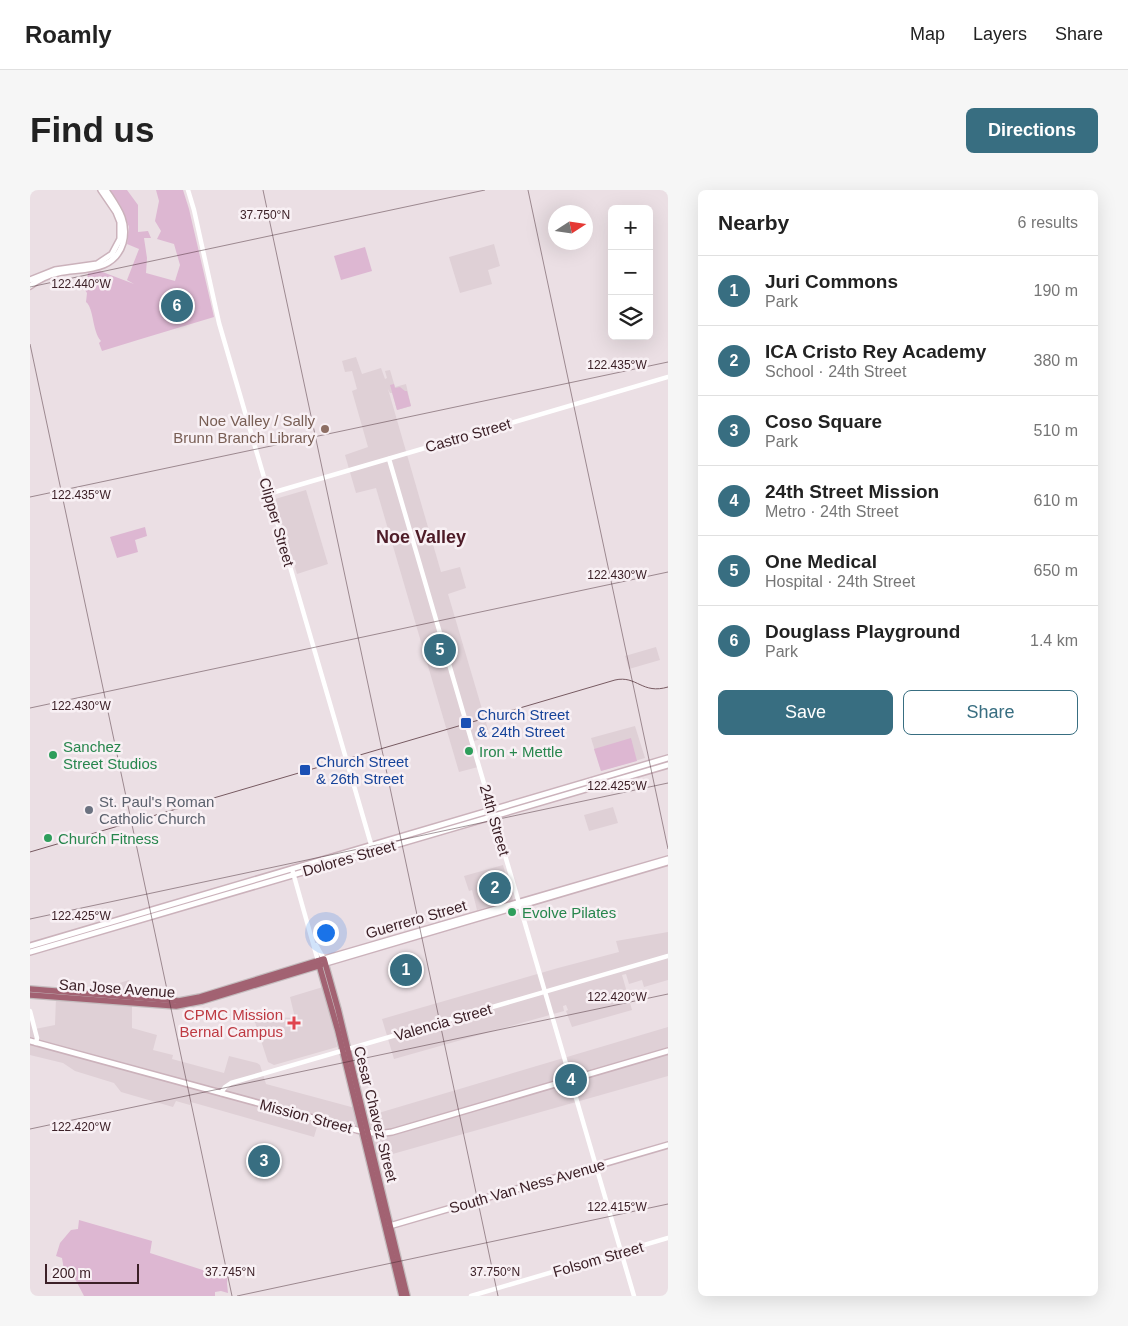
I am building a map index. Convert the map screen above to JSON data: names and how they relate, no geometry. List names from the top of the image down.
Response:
{
  "streets": {
    "main road": [
      "Dolores Street",
      "Guerrero Street",
      "San Jose Avenue",
      "Cesar Chavez Street",
      "Mission Street",
      "South Van Ness Avenue"
    ],
    "street": [
      "Castro Street",
      "Clipper Street",
      "24th Street",
      "Valencia Street",
      "Folsom Street"
    ]
  },
  "crossings": [
    ["Castro Street", "Clipper Street"],
    ["Castro Street", "24th Street"],
    ["Clipper Street", "Dolores Street"],
    ["24th Street", "Dolores Street"],
    ["24th Street", "Guerrero Street"],
    ["24th Street", "Valencia Street"],
    ["24th Street", "Mission Street"],
    ["24th Street", "South Van Ness Avenue"],
    ["24th Street", "Folsom Street"],
    ["Dolores Street", "Cesar Chavez Street"],
    ["Guerrero Street", "San Jose Avenue"],
    ["Guerrero Street", "Cesar Chavez Street"],
    ["Valencia Street", "Cesar Chavez Street"],
    ["Valencia Street", "Mission Street"],
    ["Cesar Chavez Street", "Mission Street"],
    ["Cesar Chavez Street", "South Van Ness Avenue"]
  ],
  "districts": ["Noe Valley"],
  "places": {
    "other": [
      "Noe Valley / Sally Brunn Branch Library",
      "Iron + Mettle",
      "Sanchez Street Studios",
      "St. Paul's Roman Catholic Church",
      "Church Fitness",
      "Evolve Pilates"
    ],
    "transit": ["Church Street & 24th Street", "Church Street & 26th Street"],
    "health": ["CPMC Mission Bernal Campus"]
  },
  "scale_bar": "200 m",
  "north": "right",
  "page": {
    "header": "Roamly",
    "nav": ["Map", "Layers", "Share"],
    "buttons": [
      "Directions",
      ["Save", "Share"]
    ],
    "title": "Find us",
    "heading": ["Nearby", "6 results"],
    "map_buttons": ["+", "−"],
    "list": [
      {
        "mark": "1",
        "name": "Juri Commons",
        "note": "Park",
        "value": "190 m"
      },
      {
        "mark": "2",
        "name": "ICA Cristo Rey Academy",
        "note": "School · 24th Street",
        "value": "380 m"
      },
      {
        "mark": "3",
        "name": "Coso Square",
        "note": "Park",
        "value": "510 m"
      },
      {
        "mark": "4",
        "name": "24th Street Mission",
        "note": "Metro · 24th Street",
        "value": "610 m"
      },
      {
        "mark": "5",
        "name": "One Medical",
        "note": "Hospital · 24th Street",
        "value": "650 m"
      },
      {
        "mark": "6",
        "name": "Douglass Playground",
        "note": "Park",
        "value": "1.4 km"
      }
    ],
    "pins": [
      "6",
      "5",
      "2",
      "1",
      "4",
      "3"
    ],
    "scale": "200 m"
  },
  "coordinates": [
    "37.750°N",
    "122.440°W",
    "122.435°W",
    "122.430°W",
    "122.425°W",
    "122.420°W",
    "122.415°W",
    "37.745°N"
  ]
}
